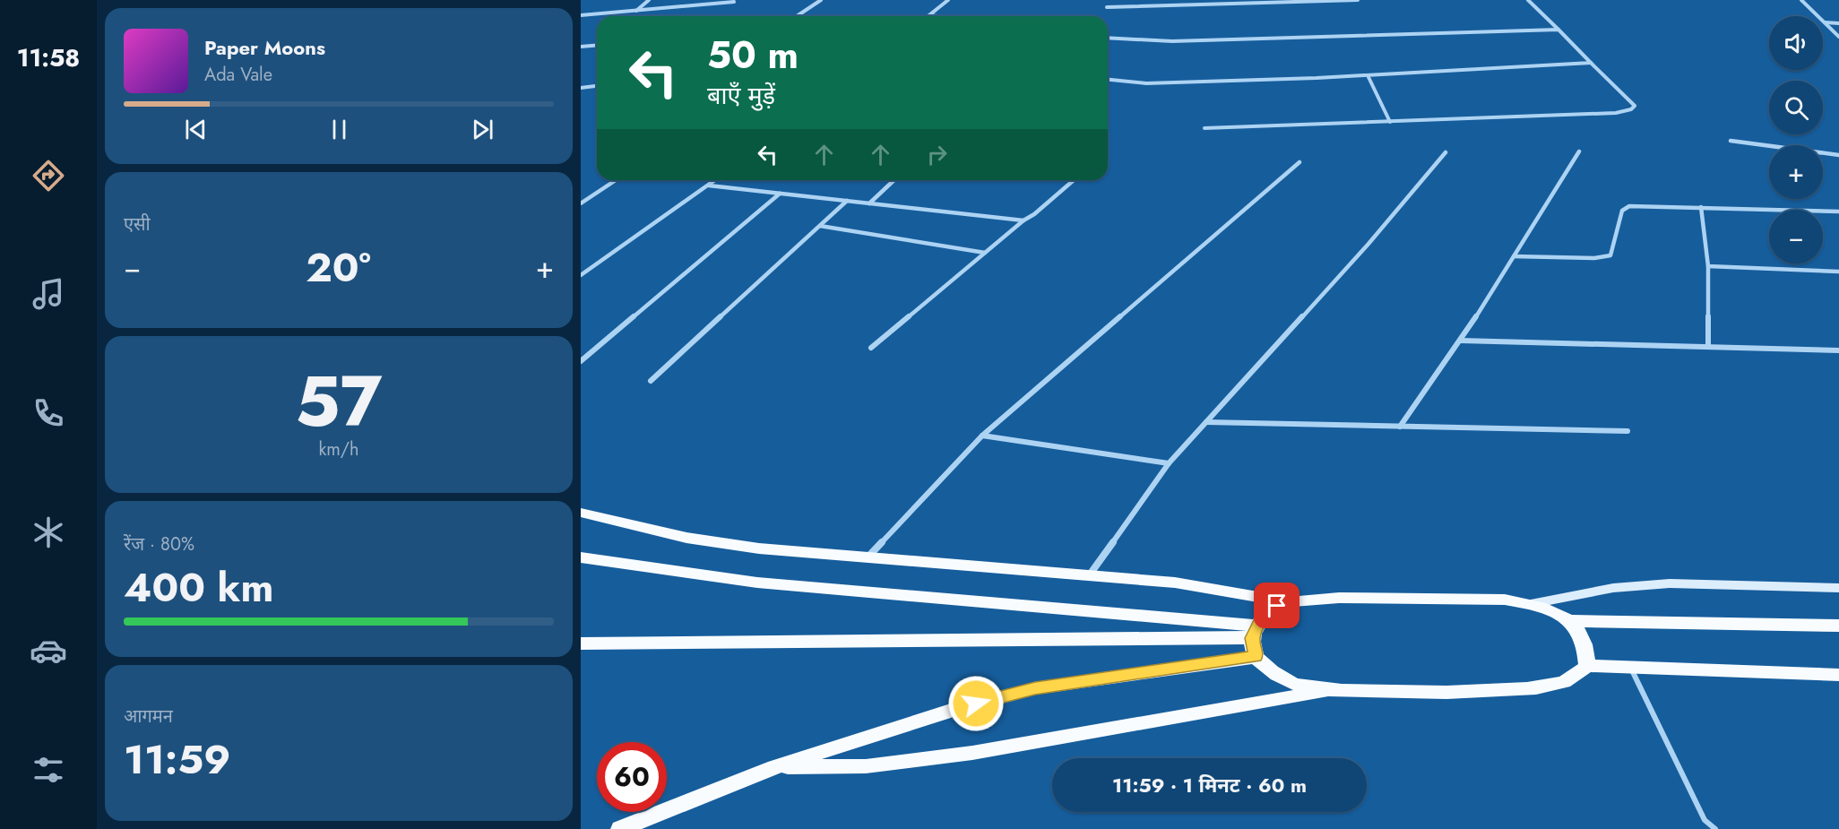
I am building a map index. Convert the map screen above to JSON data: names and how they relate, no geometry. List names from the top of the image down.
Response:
{
  "page": {
    "tabs": "11:58",
    "map_buttons": ["+", "−"],
    "turn": ["50 m", "बाएँ मुड़ें"],
    "song": ["Paper Moons", "Ada Vale"],
    "tile": [
      "एसी",
      ["57", "km/h"],
      ["रेंज · 80%", "400 km"],
      ["आगमन", "11:59"]
    ],
    "heat": ["−", "20°", "+"],
    "limit": "60",
    "trip": "11:59 · 1 मिनट · 60 m"
  }
}
